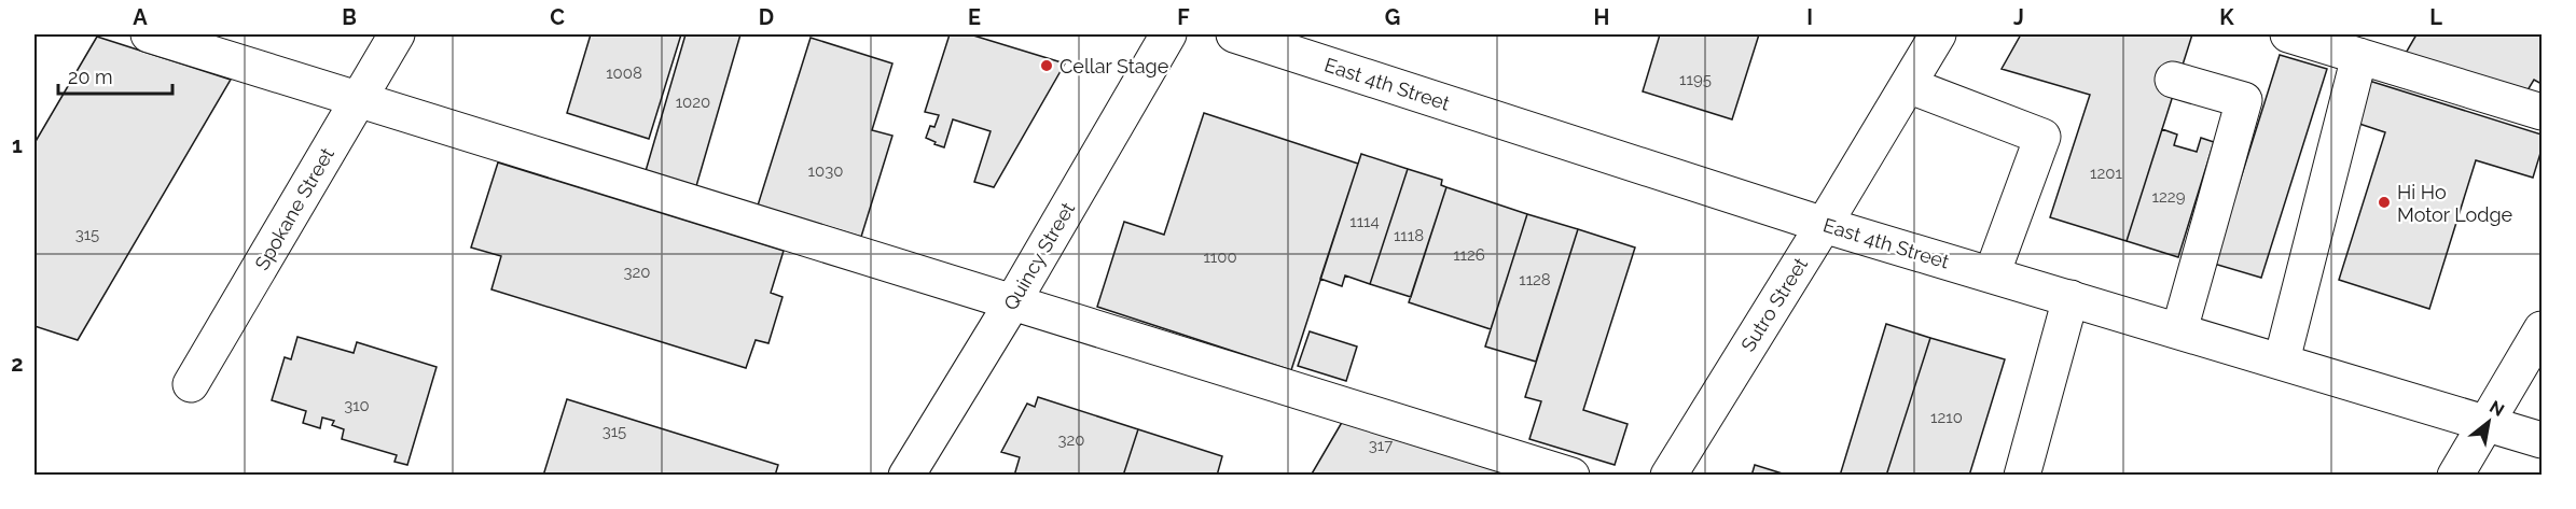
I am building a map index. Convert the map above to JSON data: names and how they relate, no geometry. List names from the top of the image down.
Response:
{
  "streets": {
    "street": [
      "East 4th Street",
      "Spokane Street",
      "Quincy Street",
      "Sutro Street"
    ]
  },
  "crossings": [
    ["East 4th Street", "Sutro Street"]
  ],
  "places": ["Cellar Stage", "Hi Ho Motor Lodge"],
  "house_numbers": [
    "1008",
    "1195",
    "1020",
    "1030",
    "1201",
    "1229",
    "1114",
    "315",
    "1118",
    "1126",
    "1100",
    "320",
    "1128",
    "310",
    "1210",
    "315",
    "320",
    "317"
  ],
  "scale_bar": "20 m",
  "north": "top right",
  "grid": {
    "columns": [
      "A",
      "B",
      "C",
      "D",
      "E",
      "F",
      "G",
      "H",
      "I",
      "J",
      "K",
      "L"
    ],
    "rows": ["1", "2"]
  }
}
